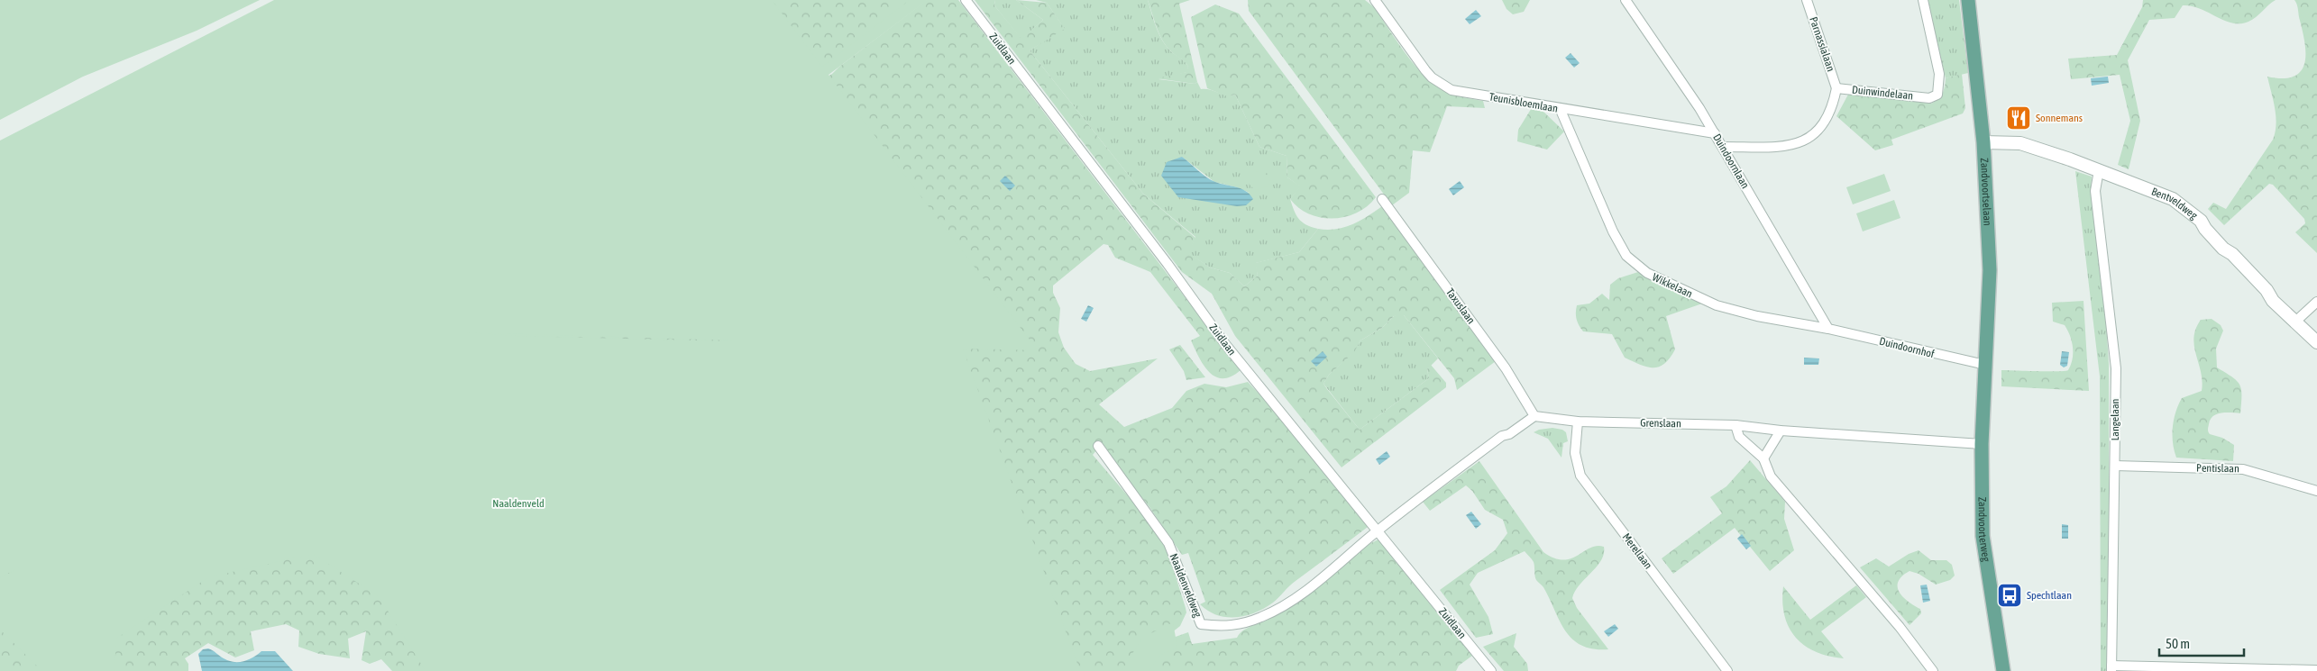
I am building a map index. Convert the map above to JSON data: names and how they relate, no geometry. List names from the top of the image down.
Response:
{
  "streets": {
    "main road": ["Zandvoortselaan", "Zandvoorterweg"],
    "street": [
      "Parnassialaan",
      "Zuidlaan",
      "Duinwindelaan",
      "Teunisbloemlaan",
      "Duindoornlaan",
      "Bentveldweg",
      "Wikkelaan",
      "Taxuslaan",
      "Duindoornhof",
      "Langelaan",
      "Grenslaan",
      "Pentislaan",
      "Merellaan",
      "Naaldenveldweg"
    ]
  },
  "crossings": [
    ["Parnassialaan", "Duinwindelaan"],
    ["Zuidlaan", "Naaldenveldweg"],
    ["Duinwindelaan", "Duindoornlaan"],
    ["Teunisbloemlaan", "Duindoornlaan"],
    ["Teunisbloemlaan", "Wikkelaan"],
    ["Duindoornlaan", "Wikkelaan"],
    ["Duindoornlaan", "Duindoornhof"],
    ["Zandvoortselaan", "Bentveldweg"],
    ["Zandvoortselaan", "Duindoornhof"],
    ["Zandvoortselaan", "Zandvoorterweg"],
    ["Bentveldweg", "Langelaan"],
    ["Wikkelaan", "Duindoornhof"],
    ["Taxuslaan", "Grenslaan"],
    ["Langelaan", "Pentislaan"],
    ["Grenslaan", "Zandvoorterweg"],
    ["Grenslaan", "Merellaan"]
  ],
  "parks": ["Naaldenveld"],
  "places": {
    "restaurant": ["Sonnemans"],
    "bus stop": ["Spechtlaan"]
  },
  "scale_bar": "50 m"
}
